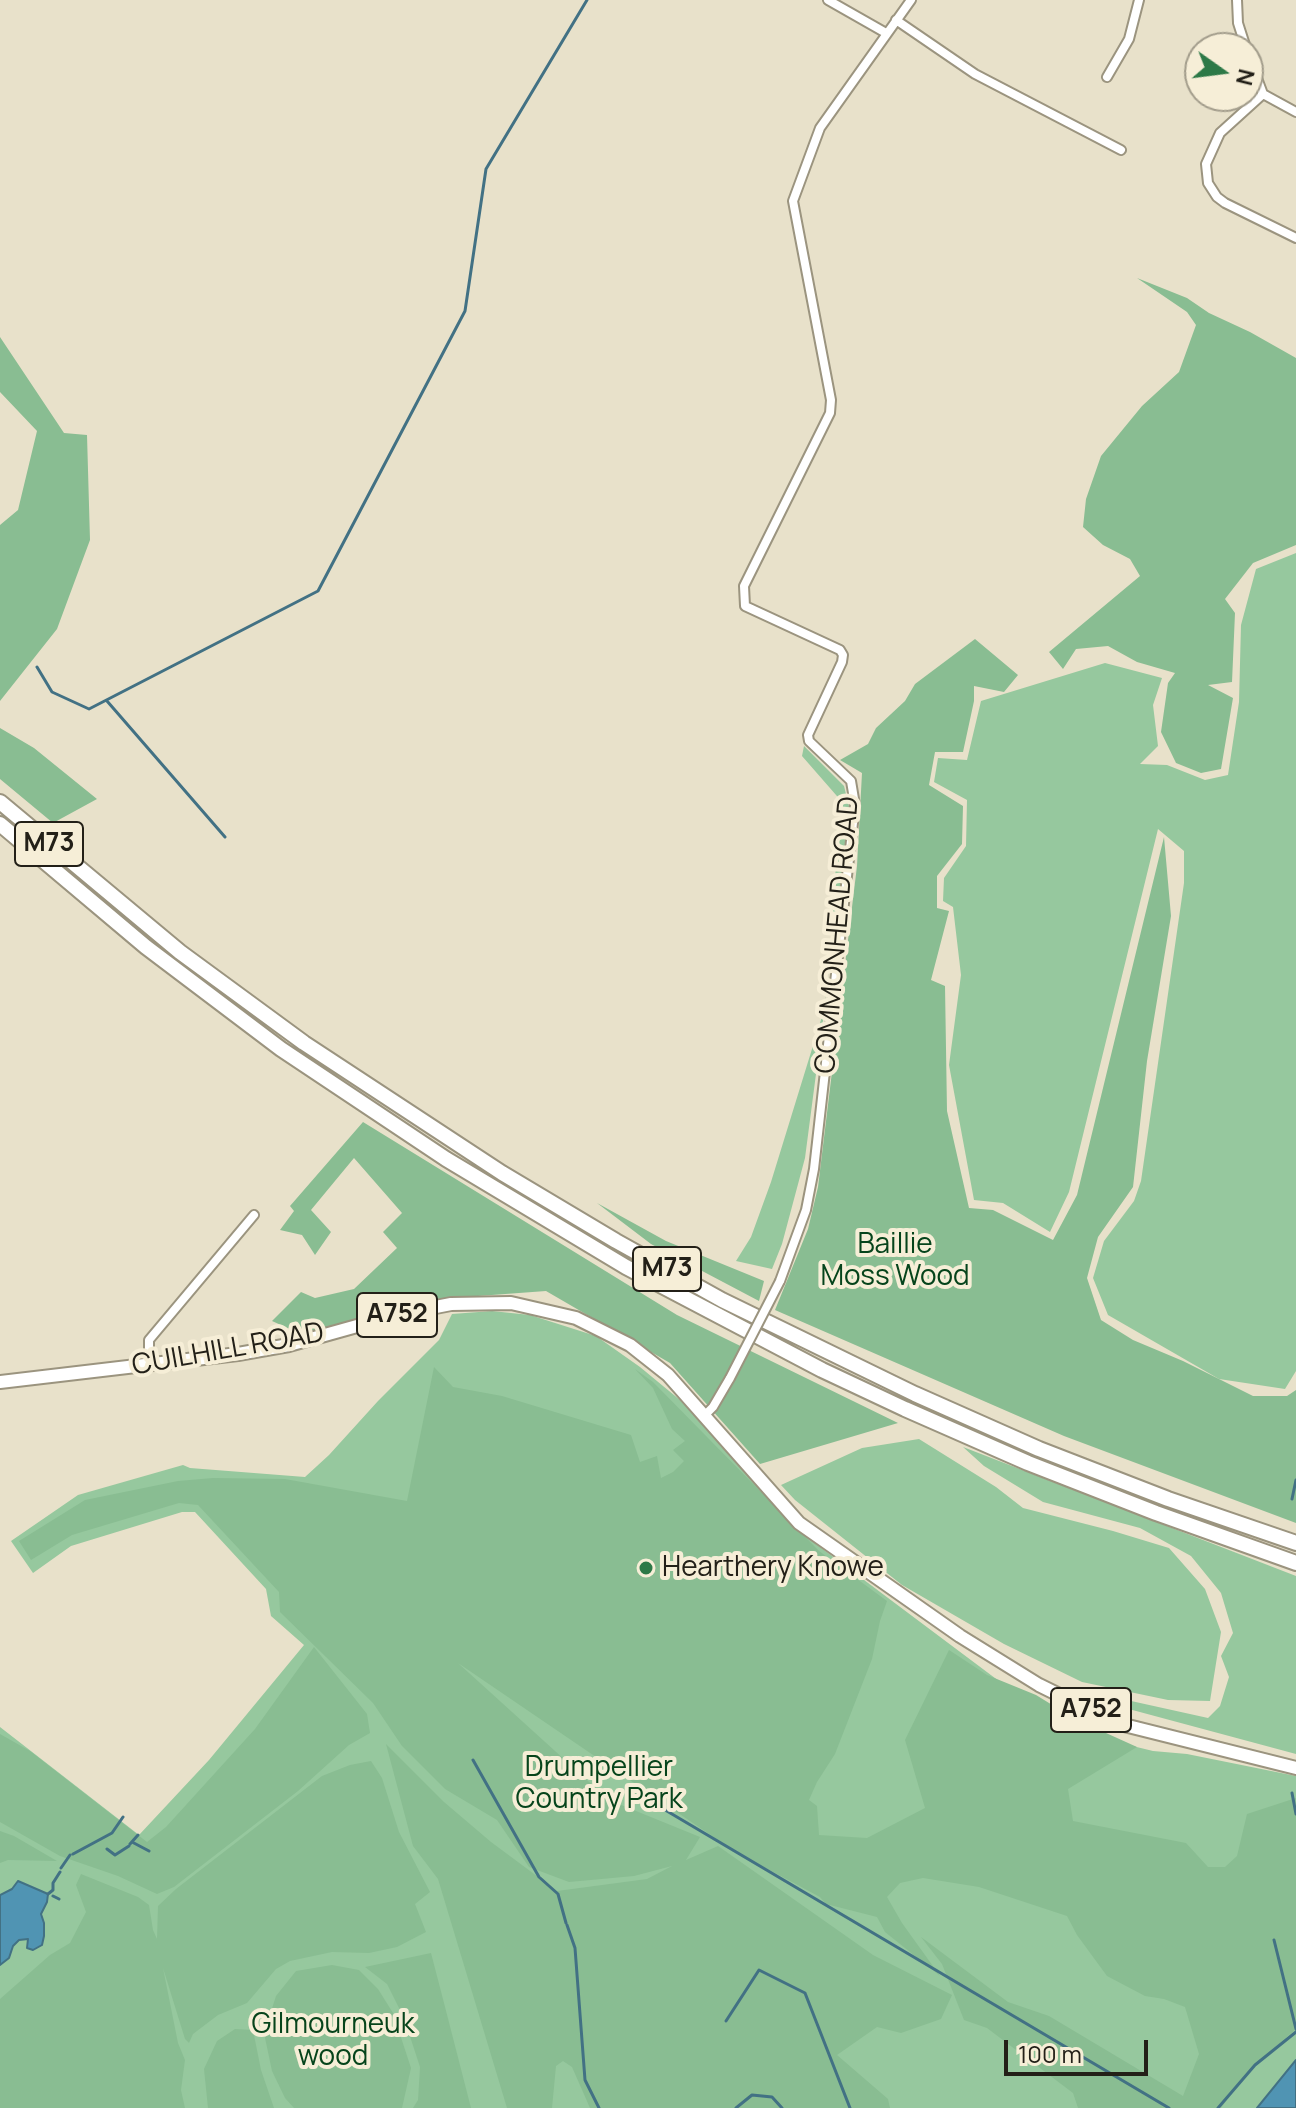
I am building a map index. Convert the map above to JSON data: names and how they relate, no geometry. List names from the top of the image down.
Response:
{
  "streets": {
    "highway": ["M73"],
    "main road": ["A752", "CUILHILL ROAD"],
    "street": ["COMMONHEAD ROAD"]
  },
  "crossings": [
    ["COMMONHEAD ROAD", "A752"],
    ["COMMONHEAD ROAD", "CUILHILL ROAD"],
    ["A752", "CUILHILL ROAD"]
  ],
  "parks": ["Baillie Moss Wood", "Drumpellier Country Park", "Gilmourneuk wood"],
  "places": ["Hearthery Knowe"],
  "scale_bar": "100 m",
  "north": "right"
}
